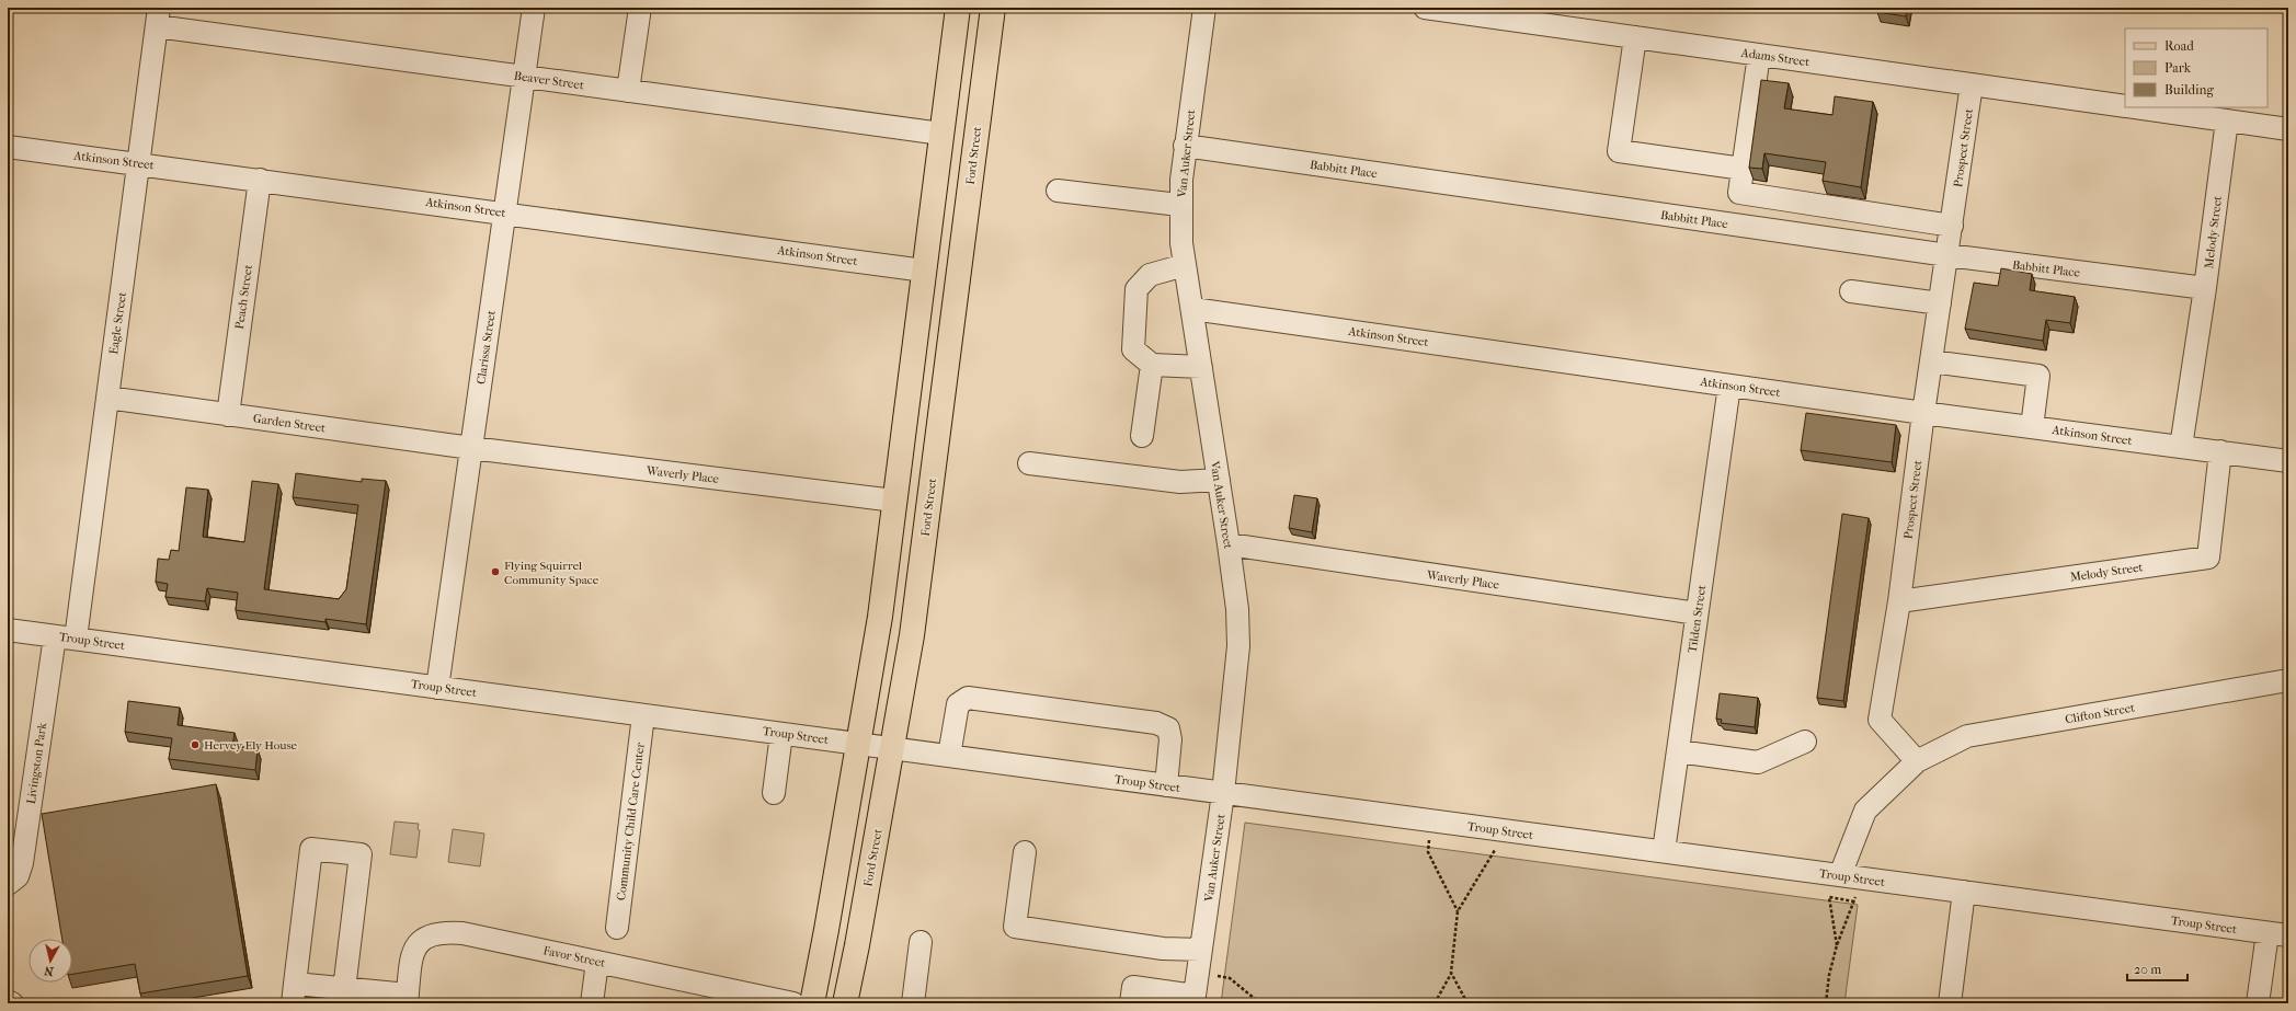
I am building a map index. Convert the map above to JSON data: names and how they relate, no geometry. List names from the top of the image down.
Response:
{
  "streets": {
    "main road": ["Ford Street"],
    "street": [
      "Adams Street",
      "Beaver Street",
      "Prospect Street",
      "Van Auker Street",
      "Atkinson Street",
      "Babbitt Place",
      "Melody Street",
      "Peach Street",
      "Eagle Street",
      "Clarissa Street",
      "Garden Street",
      "Waverly Place",
      "Tilden Street",
      "Troup Street",
      "Clifton Street",
      "Livingston Park",
      "Community Child Care Center",
      "Favor Street"
    ]
  },
  "crossings": [
    ["Adams Street", "Prospect Street"],
    ["Adams Street", "Melody Street"],
    ["Beaver Street", "Eagle Street"],
    ["Beaver Street", "Clarissa Street"],
    ["Prospect Street", "Atkinson Street"],
    ["Prospect Street", "Babbitt Place"],
    ["Prospect Street", "Melody Street"],
    ["Prospect Street", "Clifton Street"],
    ["Van Auker Street", "Atkinson Street"],
    ["Van Auker Street", "Babbitt Place"],
    ["Van Auker Street", "Waverly Place"],
    ["Van Auker Street", "Troup Street"],
    ["Ford Street", "Troup Street"],
    ["Atkinson Street", "Melody Street"],
    ["Atkinson Street", "Peach Street"],
    ["Atkinson Street", "Eagle Street"],
    ["Atkinson Street", "Clarissa Street"],
    ["Atkinson Street", "Tilden Street"],
    ["Babbitt Place", "Melody Street"],
    ["Peach Street", "Garden Street"],
    ["Eagle Street", "Garden Street"],
    ["Eagle Street", "Troup Street"],
    ["Eagle Street", "Livingston Park"],
    ["Clarissa Street", "Garden Street"],
    ["Clarissa Street", "Waverly Place"],
    ["Clarissa Street", "Troup Street"],
    ["Garden Street", "Waverly Place"],
    ["Waverly Place", "Tilden Street"],
    ["Tilden Street", "Troup Street"],
    ["Troup Street", "Livingston Park"],
    ["Troup Street", "Community Child Care Center"]
  ],
  "places": ["Flying Squirrel Community Space", "Hervey Ely House"],
  "legend": ["Road", "Park", "Building"],
  "scale_bar": "20 m",
  "north": "bottom"
}
